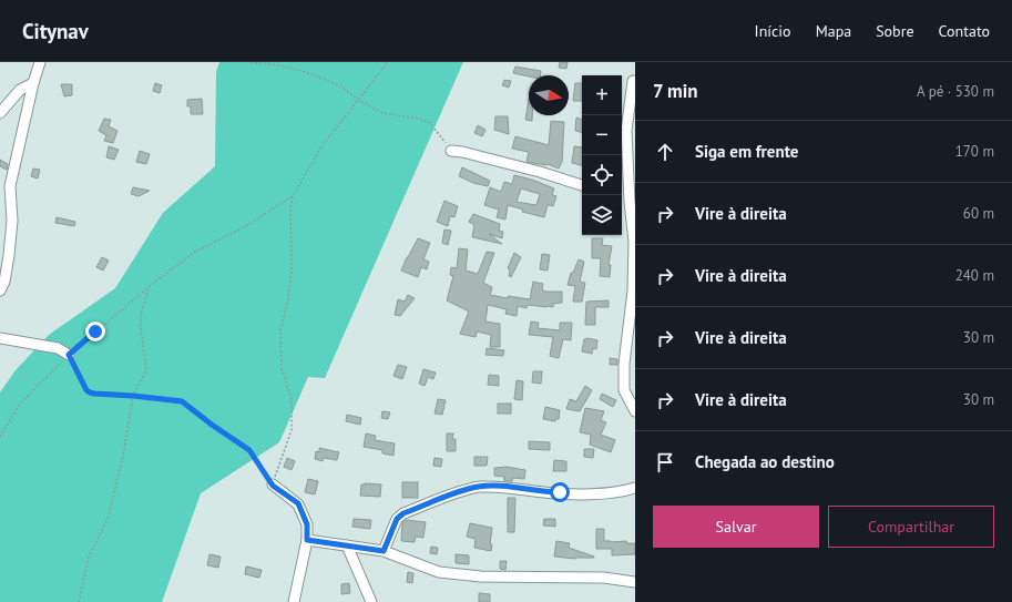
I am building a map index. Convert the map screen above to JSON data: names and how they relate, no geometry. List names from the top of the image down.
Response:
{
  "north": "right",
  "page": {
    "header": "Citynav",
    "nav": [
      "Início",
      "Mapa",
      "Sobre",
      "Contato"
    ],
    "heading": ["7 min", "A pé · 530 m"],
    "map_buttons": ["+", "−"],
    "list": [
      ["Siga em frente", "170 m"],
      ["Vire à direita", "60 m"],
      ["Vire à direita", "240 m"],
      ["Vire à direita", "30 m"],
      ["Vire à direita", "30 m"],
      "Chegada ao destino"
    ],
    "buttons": ["Salvar", "Compartilhar"]
  }
}
